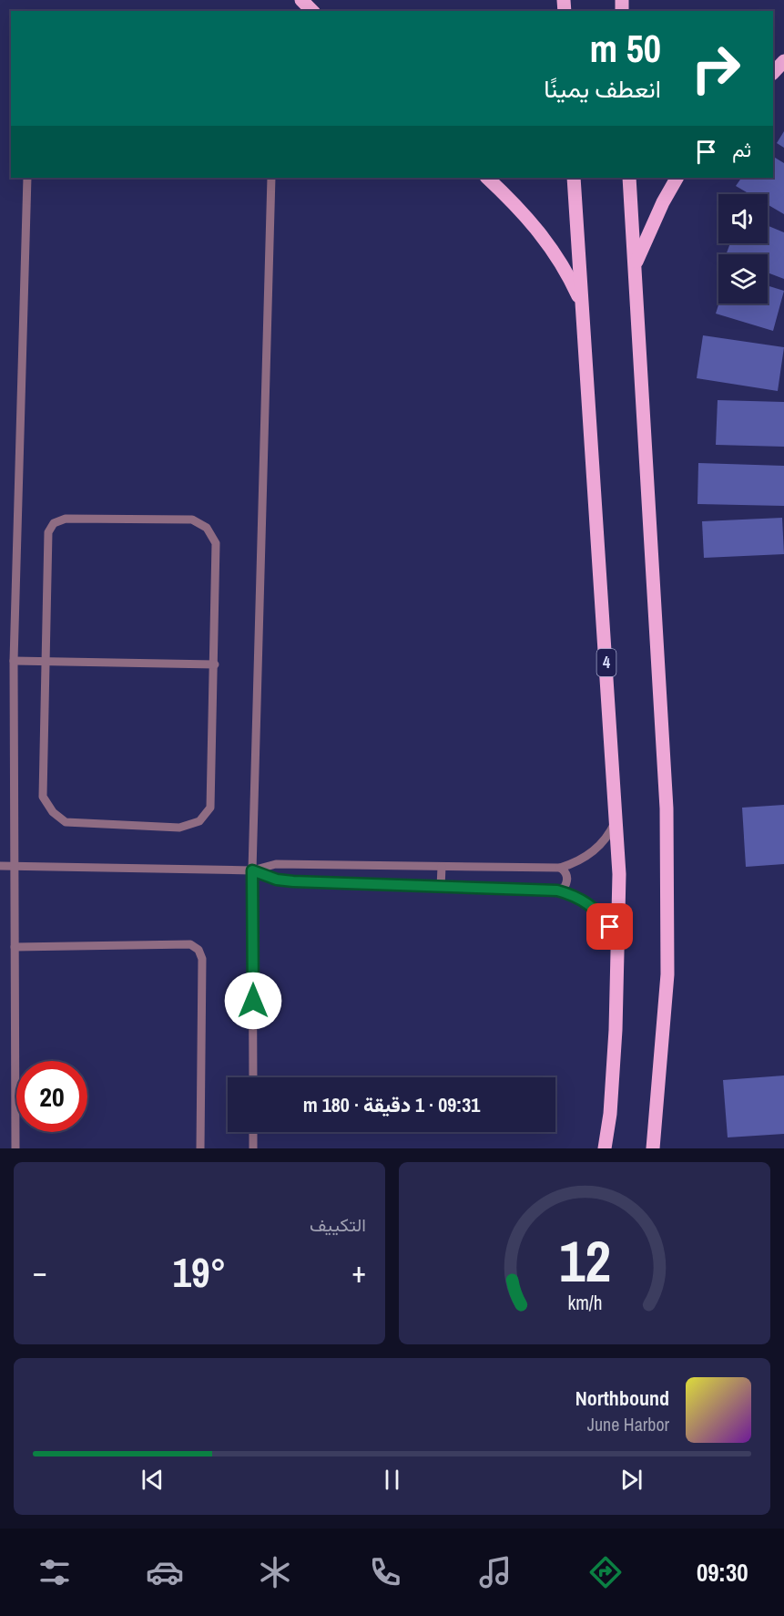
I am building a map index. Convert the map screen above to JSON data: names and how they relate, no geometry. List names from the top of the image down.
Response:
{
  "streets": {
    "main road": ["4"]
  },
  "page": {
    "turn": ["50 m", "انعطف يمينًا"],
    "then": "ثم",
    "limit": "20",
    "trip": "09:31 · 1 دقيقة · 180 m",
    "tile": "التكييف",
    "heat": ["−", "19°", "+"],
    "song": ["Northbound", "June Harbor"],
    "tabs": "09:30",
    "gauge": ["12", "km/h"]
  }
}
